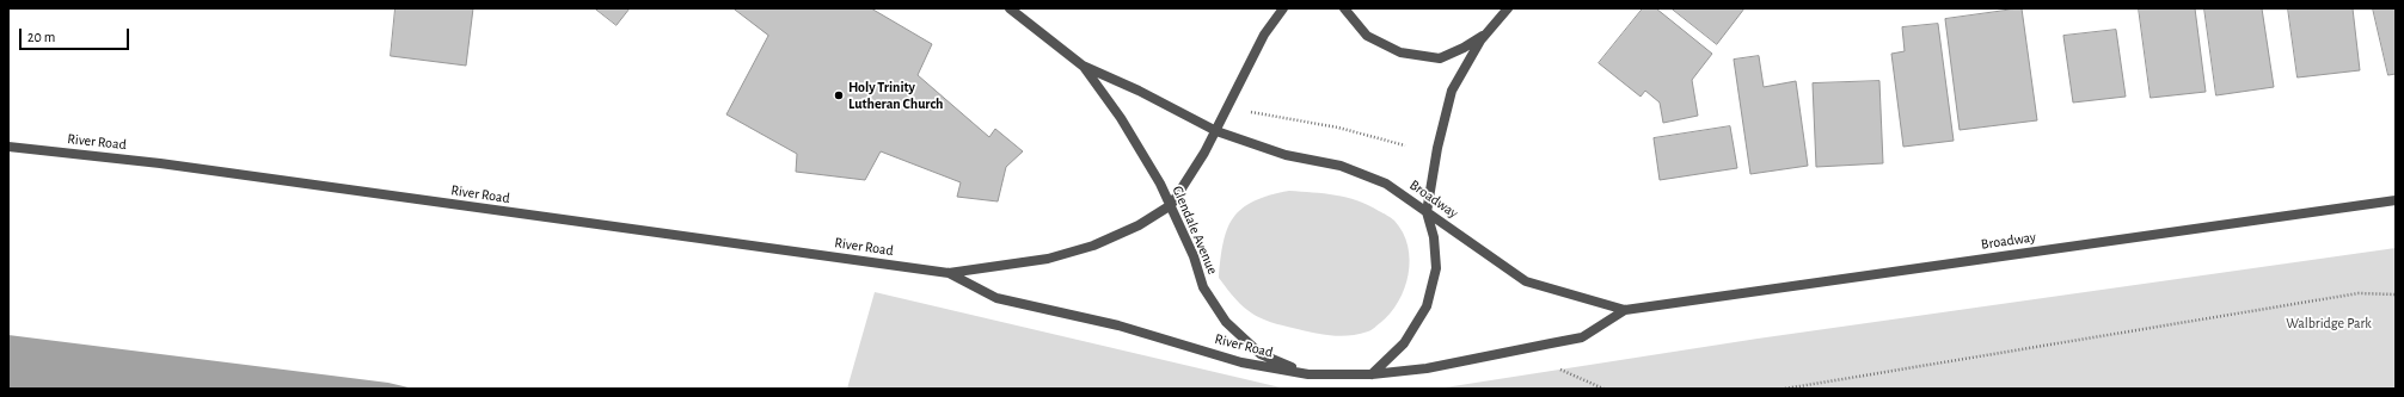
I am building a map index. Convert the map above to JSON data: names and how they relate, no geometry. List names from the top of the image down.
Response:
{
  "streets": {
    "street": ["River Road", "Broadway", "Glendale Avenue"]
  },
  "crossings": [
    ["River Road", "Broadway"],
    ["River Road", "Glendale Avenue"],
    ["Broadway", "Glendale Avenue"]
  ],
  "parks": ["Walbridge Park"],
  "places": ["Holy Trinity Lutheran Church"],
  "scale_bar": "20 m"
}
